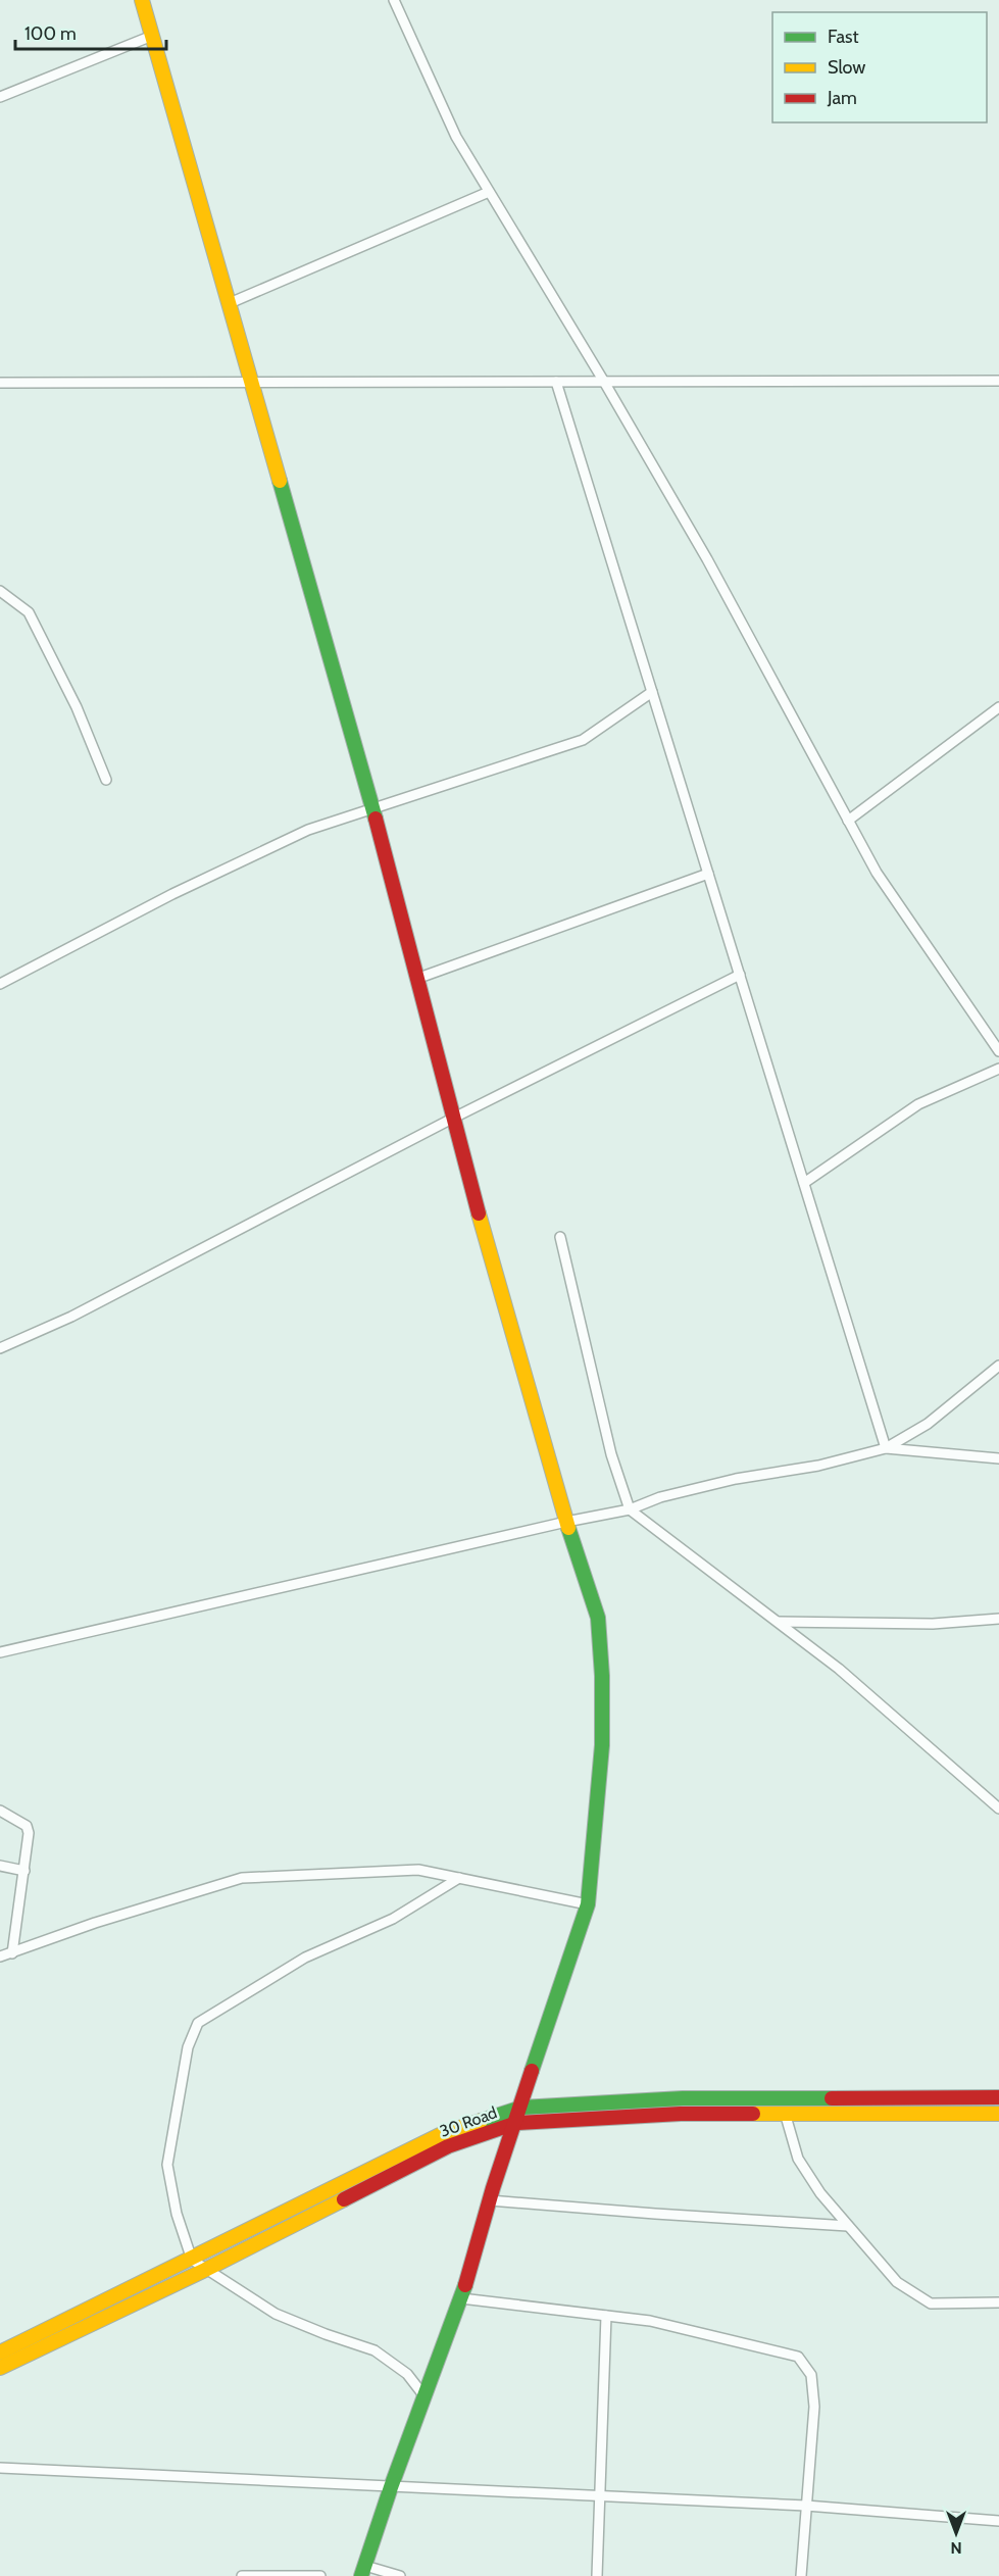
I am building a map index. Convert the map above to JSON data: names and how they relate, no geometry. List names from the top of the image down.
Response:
{
  "streets": {
    "street": ["30 Road"]
  },
  "legend": ["Fast", "Slow", "Jam"],
  "scale_bar": "100 m",
  "north": "bottom"
}
